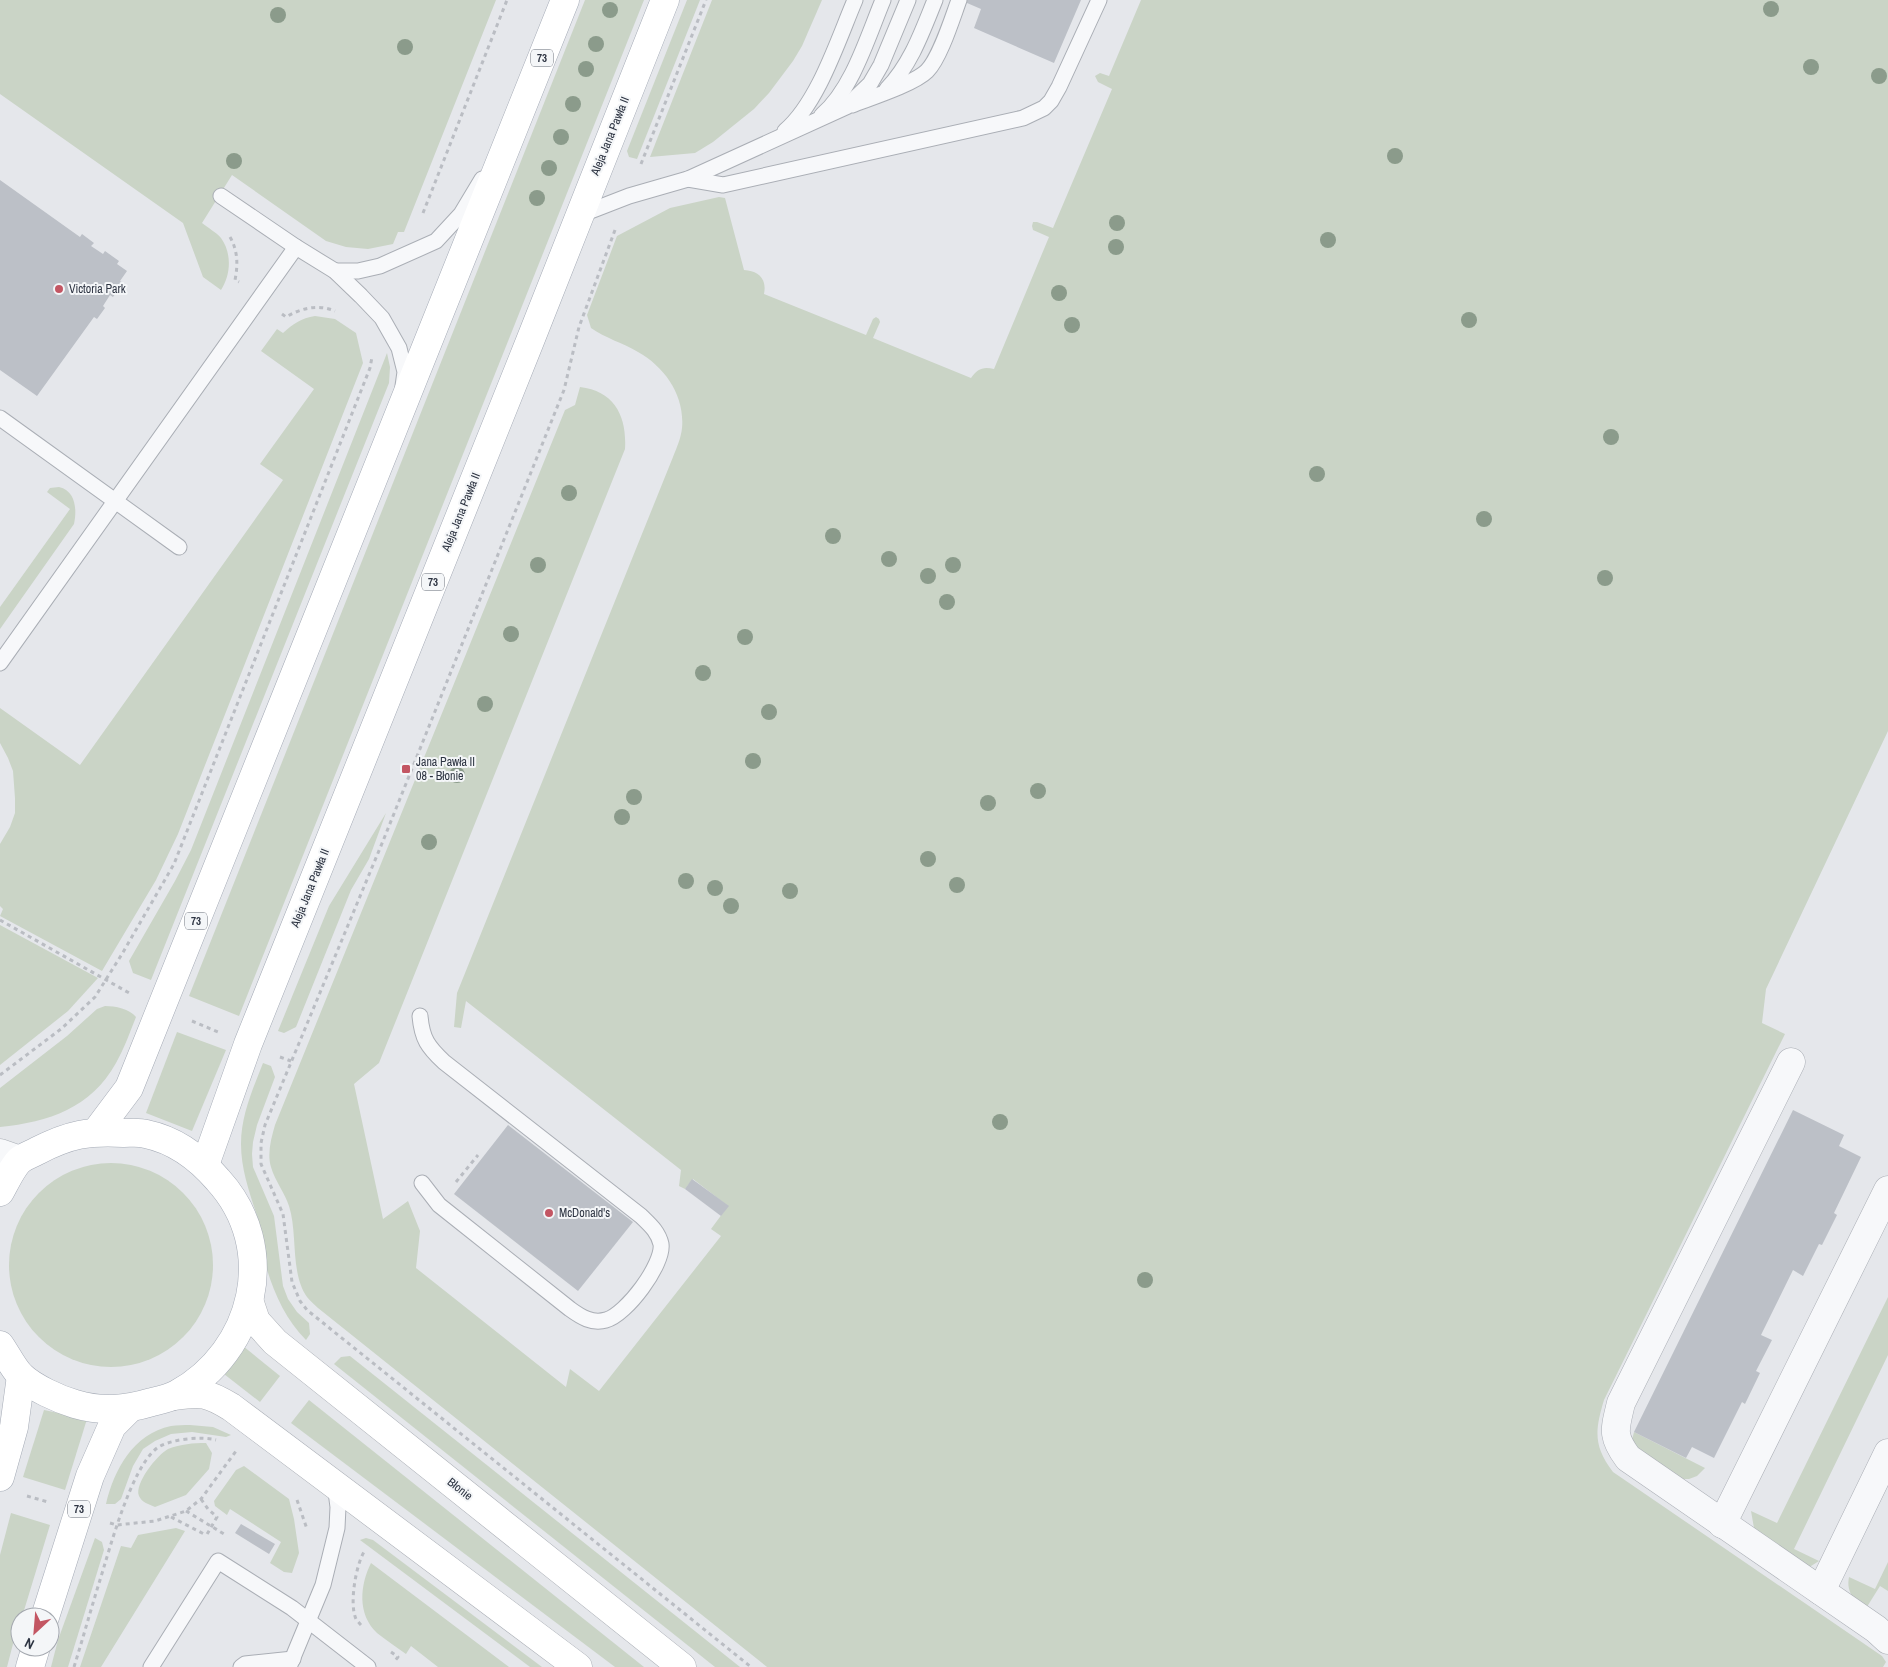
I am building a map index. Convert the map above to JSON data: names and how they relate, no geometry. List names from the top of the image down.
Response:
{
  "streets": {
    "main road": ["73", "Aleja Jana Pawła II", "Błonie"]
  },
  "places": {
    "other": ["Victoria Park", "McDonald's"],
    "transit": ["Jana Pawła II 08 - Błonie"]
  },
  "north": "bottom left"
}
